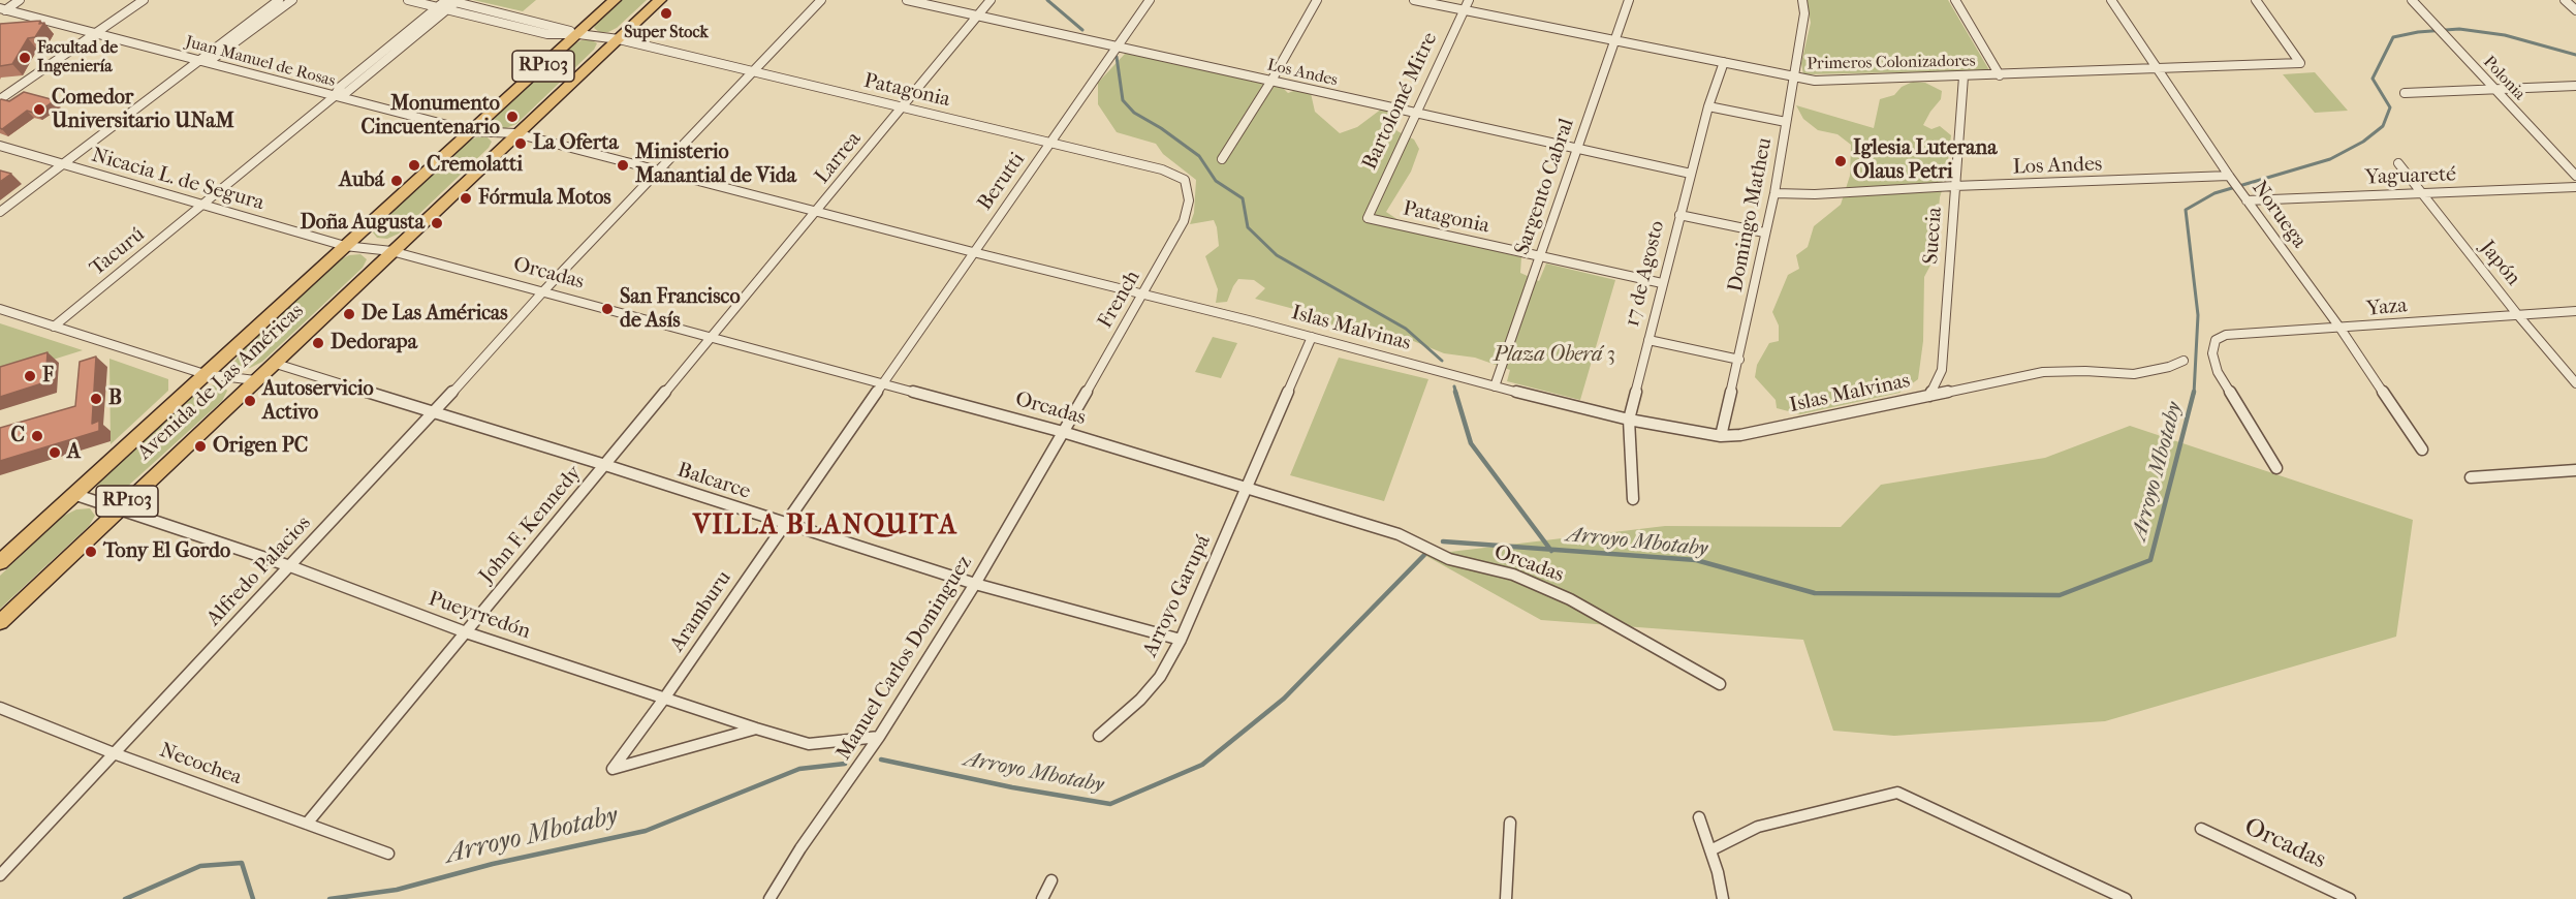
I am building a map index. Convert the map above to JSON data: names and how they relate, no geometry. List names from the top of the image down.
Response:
{
  "streets": {
    "main road": ["RP103", "Avenida de Las Américas"],
    "street": [
      "Juan Manuel de Rosas",
      "Primeros Colonizadores",
      "Los Andes",
      "Polonia",
      "Patagonia",
      "Bartolomé Mitre",
      "Larrea",
      "Yaguareté",
      "Nicacia L. de Segura",
      "Berutti",
      "Sargento Cabral",
      "Domingo Matheu",
      "Noruega",
      "Suecia",
      "Tacurú",
      "Japón",
      "Orcadas",
      "17 de Agosto",
      "French",
      "Yaza",
      "Islas Malvinas",
      "Balcarce",
      "John F. Kennedy",
      "Alfredo Palacios",
      "Arroyo Garupá",
      "Aramburu",
      "Pueyrredón",
      "Manuel Carlos Dominguez",
      "Necochea"
    ]
  },
  "crossings": [
    ["Juan Manuel de Rosas", "RP103"],
    ["Juan Manuel de Rosas", "Tacurú"],
    ["Juan Manuel de Rosas", "Islas Malvinas"],
    ["Primeros Colonizadores", "Bartolomé Mitre"],
    ["Primeros Colonizadores", "Sargento Cabral"],
    ["Primeros Colonizadores", "Domingo Matheu"],
    ["Primeros Colonizadores", "Noruega"],
    ["Primeros Colonizadores", "Suecia"],
    ["Primeros Colonizadores", "17 de Agosto"],
    ["RP103", "Patagonia"],
    ["RP103", "Nicacia L. de Segura"],
    ["RP103", "Orcadas"],
    ["RP103", "Islas Malvinas"],
    ["RP103", "Avenida de Las Américas"],
    ["Los Andes", "Bartolomé Mitre"],
    ["Los Andes", "Larrea"],
    ["Los Andes", "Berutti"],
    ["Los Andes", "Sargento Cabral"],
    ["Los Andes", "Domingo Matheu"],
    ["Los Andes", "Noruega"],
    ["Los Andes", "Suecia"],
    ["Los Andes", "17 de Agosto"],
    ["Patagonia", "Bartolomé Mitre"],
    ["Patagonia", "Larrea"],
    ["Patagonia", "Berutti"],
    ["Patagonia", "Sargento Cabral"],
    ["Patagonia", "17 de Agosto"],
    ["Patagonia", "French"],
    ["Patagonia", "Alfredo Palacios"],
    ["Larrea", "Orcadas"],
    ["Larrea", "Islas Malvinas"],
    ["Larrea", "John F. Kennedy"],
    ["Yaguareté", "Noruega"],
    ["Yaguareté", "Japón"],
    ["Nicacia L. de Segura", "Tacurú"],
    ["Nicacia L. de Segura", "Orcadas"],
    ["Nicacia L. de Segura", "Avenida de Las Américas"],
    ["Berutti", "Orcadas"],
    ["Berutti", "Islas Malvinas"],
    ["Berutti", "Aramburu"],
    ["Sargento Cabral", "Islas Malvinas"],
    ["Domingo Matheu", "Islas Malvinas"],
    ["Noruega", "Yaza"],
    ["Suecia", "Islas Malvinas"],
    ["Japón", "Yaza"],
    ["Orcadas", "French"],
    ["Orcadas", "Avenida de Las Américas"],
    ["Orcadas", "John F. Kennedy"],
    ["Orcadas", "Alfredo Palacios"],
    ["Orcadas", "Arroyo Garupá"],
    ["Orcadas", "Aramburu"],
    ["Orcadas", "Manuel Carlos Dominguez"],
    ["17 de Agosto", "Islas Malvinas"],
    ["French", "Islas Malvinas"],
    ["French", "Manuel Carlos Dominguez"],
    ["Islas Malvinas", "Alfredo Palacios"],
    ["Avenida de Las Américas", "Balcarce"],
    ["Avenida de Las Américas", "Pueyrredón"],
    ["Balcarce", "John F. Kennedy"],
    ["Balcarce", "Alfredo Palacios"],
    ["Balcarce", "Arroyo Garupá"],
    ["Balcarce", "Aramburu"],
    ["Balcarce", "Manuel Carlos Dominguez"],
    ["John F. Kennedy", "Pueyrredón"],
    ["John F. Kennedy", "Necochea"],
    ["Alfredo Palacios", "Pueyrredón"],
    ["Alfredo Palacios", "Necochea"],
    ["Aramburu", "Pueyrredón"],
    ["Pueyrredón", "Manuel Carlos Dominguez"]
  ],
  "districts": ["VILLA BLANQUITA"],
  "water": ["Arroyo Mbotaby"],
  "parks": ["Plaza Oberá 3"],
  "places": [
    "Super Stock",
    "Facultad de Ingeniería",
    "Comedor Universitario UNaM",
    "Monumento Cincuentenario",
    "La Oferta",
    "Iglesia Luterana Olaus Petri",
    "Cremolatti",
    "Ministerio Manantial de Vida",
    "Aubá",
    "Fórmula Motos",
    "Doña Augusta",
    "San Francisco de Asís",
    "De Las Américas",
    "Dedorapa",
    "F",
    "B",
    "Autoservicio Activo",
    "C",
    "Origen PC",
    "A",
    "Tony El Gordo"
  ]
}
